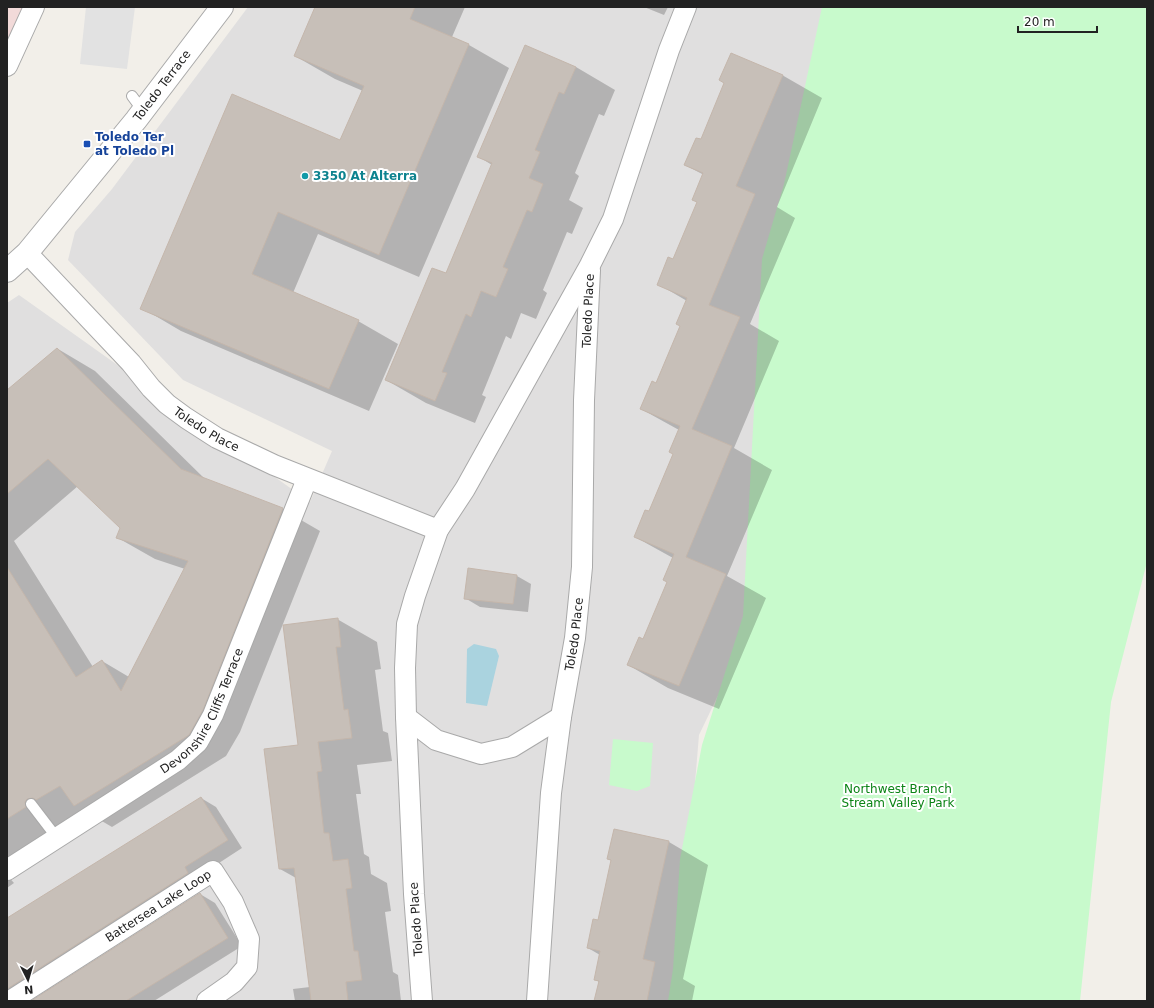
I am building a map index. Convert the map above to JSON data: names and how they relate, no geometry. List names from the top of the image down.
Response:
{
  "streets": {
    "street": [
      "Toledo Terrace",
      "Toledo Place",
      "Devonshire Cliffs Terrace",
      "Battersea Lake Loop"
    ]
  },
  "crossings": [
    ["Toledo Terrace", "Toledo Place"],
    ["Toledo Place", "Devonshire Cliffs Terrace"]
  ],
  "parks": ["Northwest Branch Stream Valley Park"],
  "places": {
    "transit": ["Toledo Ter at Toledo Pl"],
    "other": ["3350 At Alterra"]
  },
  "scale_bar": "20 m",
  "north": "bottom"
}
